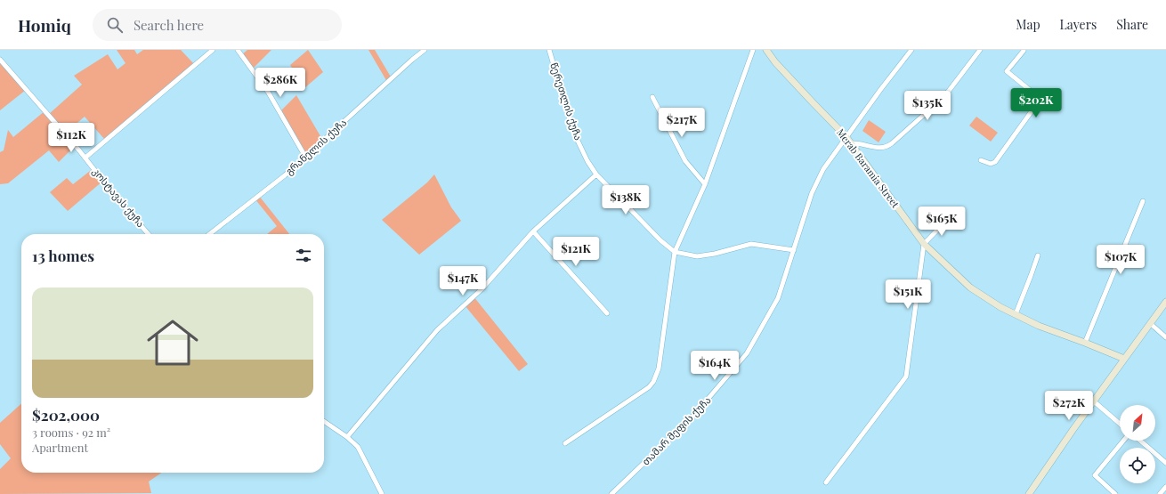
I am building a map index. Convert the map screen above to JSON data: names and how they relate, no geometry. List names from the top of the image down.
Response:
{
  "streets": {
    "main road": ["Merab Baramia Street"],
    "street": [
      "წერეთლის ქუჩა",
      "გრანელის ქუჩა",
      "კოსტავას ქუჩა",
      "თამარ მეფის ქუჩა"
    ]
  },
  "crossings": [
    ["წერეთლის ქუჩა", "თამარ მეფის ქუჩა"],
    ["Merab Baramia Street", "თამარ მეფის ქუჩა"]
  ],
  "north": "top right",
  "page": {
    "header": "Homiq",
    "search": "Search here",
    "nav": ["Map", "Layers", "Share"],
    "price": [
      "$286K",
      "$202K",
      "$135K",
      "$217K",
      "$112K",
      "$138K",
      "$165K",
      "$121K",
      "$107K",
      "$147K",
      "$151K",
      "$164K",
      "$272K"
    ],
    "heading": "13 homes",
    "list": [
      {
        "name": "$202,000",
        "note": "3 rooms · 92 m² · Apartment"
      }
    ]
  }
}
